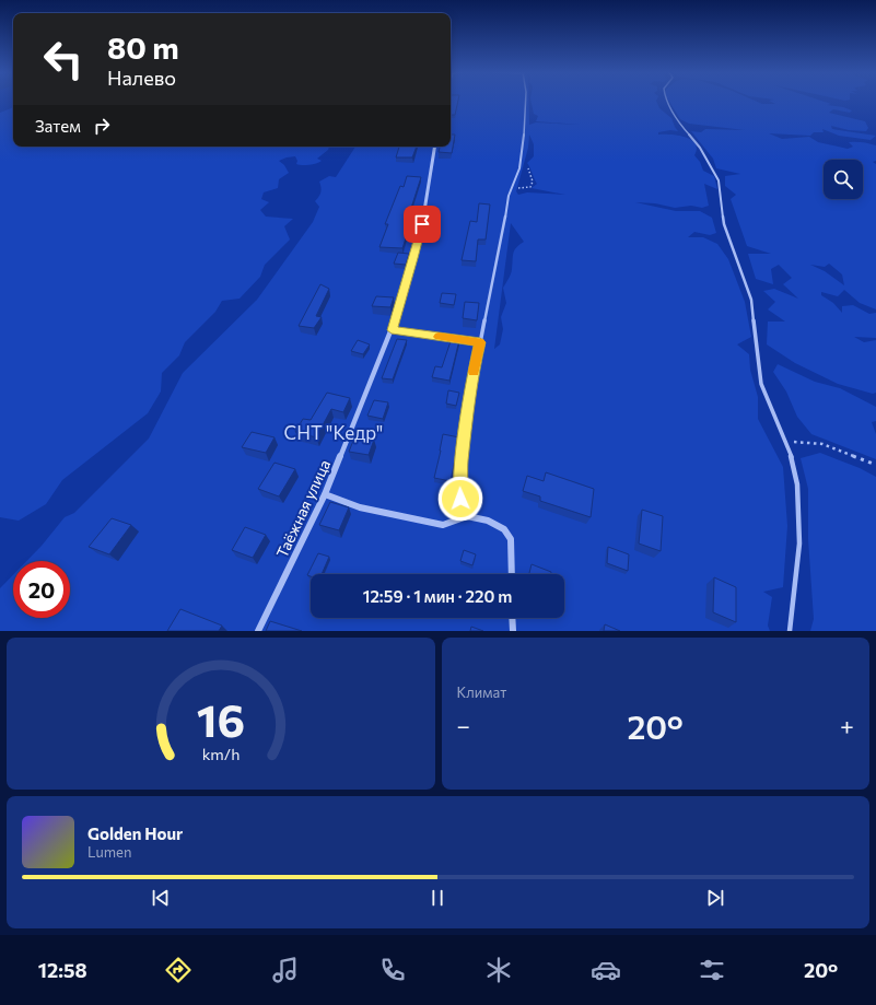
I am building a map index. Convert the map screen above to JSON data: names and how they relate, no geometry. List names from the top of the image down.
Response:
{
  "streets": {
    "street": ["Таёжная улица"]
  },
  "parks": ["СНТ \"Кедр\""],
  "page": {
    "turn": ["80 m", "Налево"],
    "then": "Затем",
    "limit": "20",
    "trip": "12:59 · 1 мин · 220 m",
    "tile": "Климат",
    "heat": ["−", "20°", "+"],
    "song": ["Golden Hour", "Lumen"],
    "tabs": ["12:58", "20°"],
    "gauge": ["16", "km/h"]
  }
}
